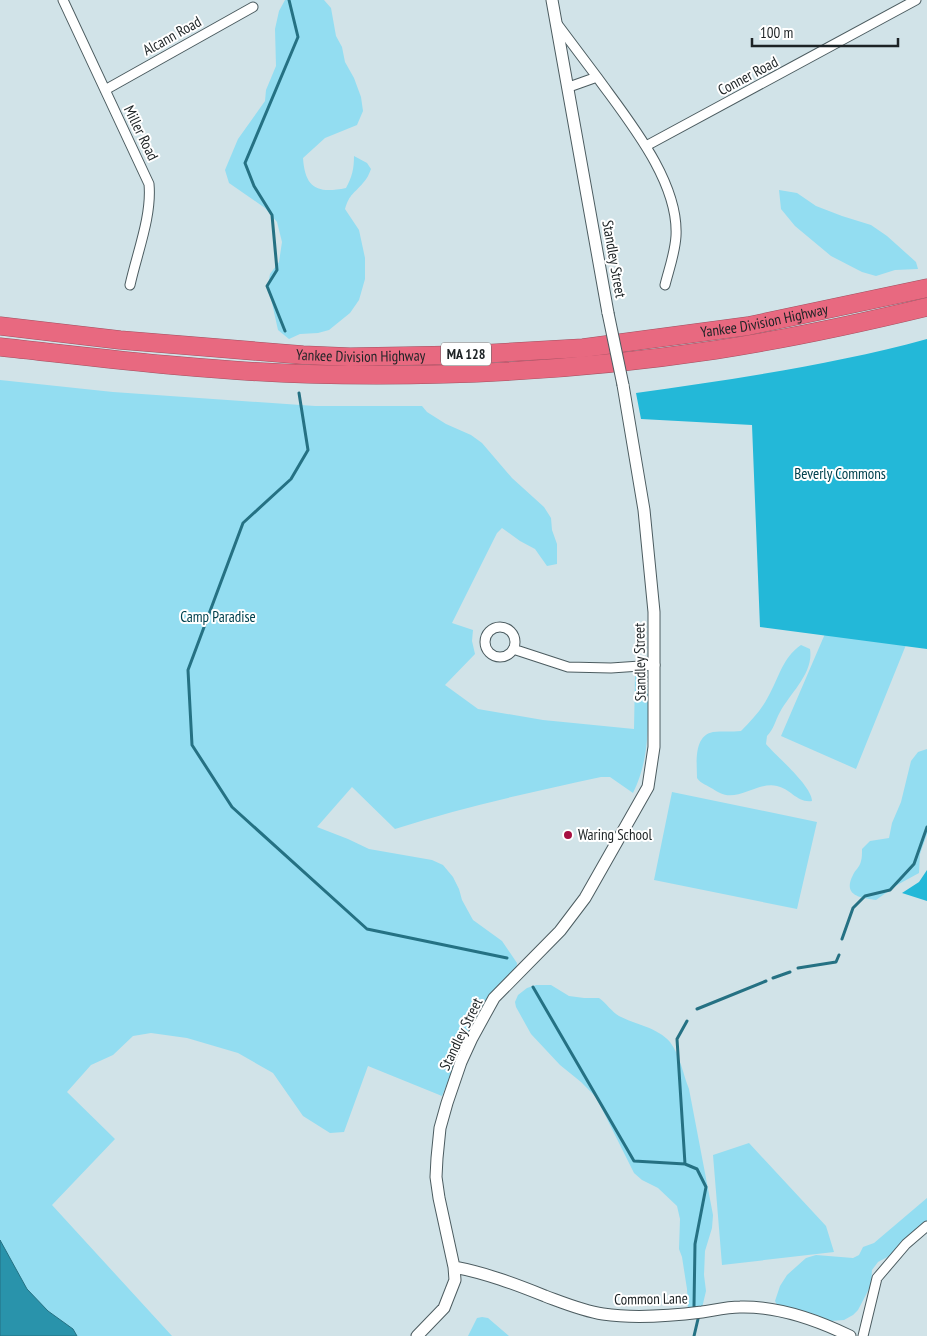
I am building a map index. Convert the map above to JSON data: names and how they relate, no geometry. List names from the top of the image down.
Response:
{
  "streets": {
    "highway": ["Yankee Division Highway", "MA 128"],
    "street": [
      "Alcann Road",
      "Conner Road",
      "Miller Road",
      "Standley Street",
      "Common Lane"
    ]
  },
  "crossings": [
    ["Alcann Road", "Miller Road"],
    ["Standley Street", "Common Lane"]
  ],
  "parks": ["Beverly Commons", "Camp Paradise"],
  "places": ["Waring School"],
  "scale_bar": "100 m"
}
